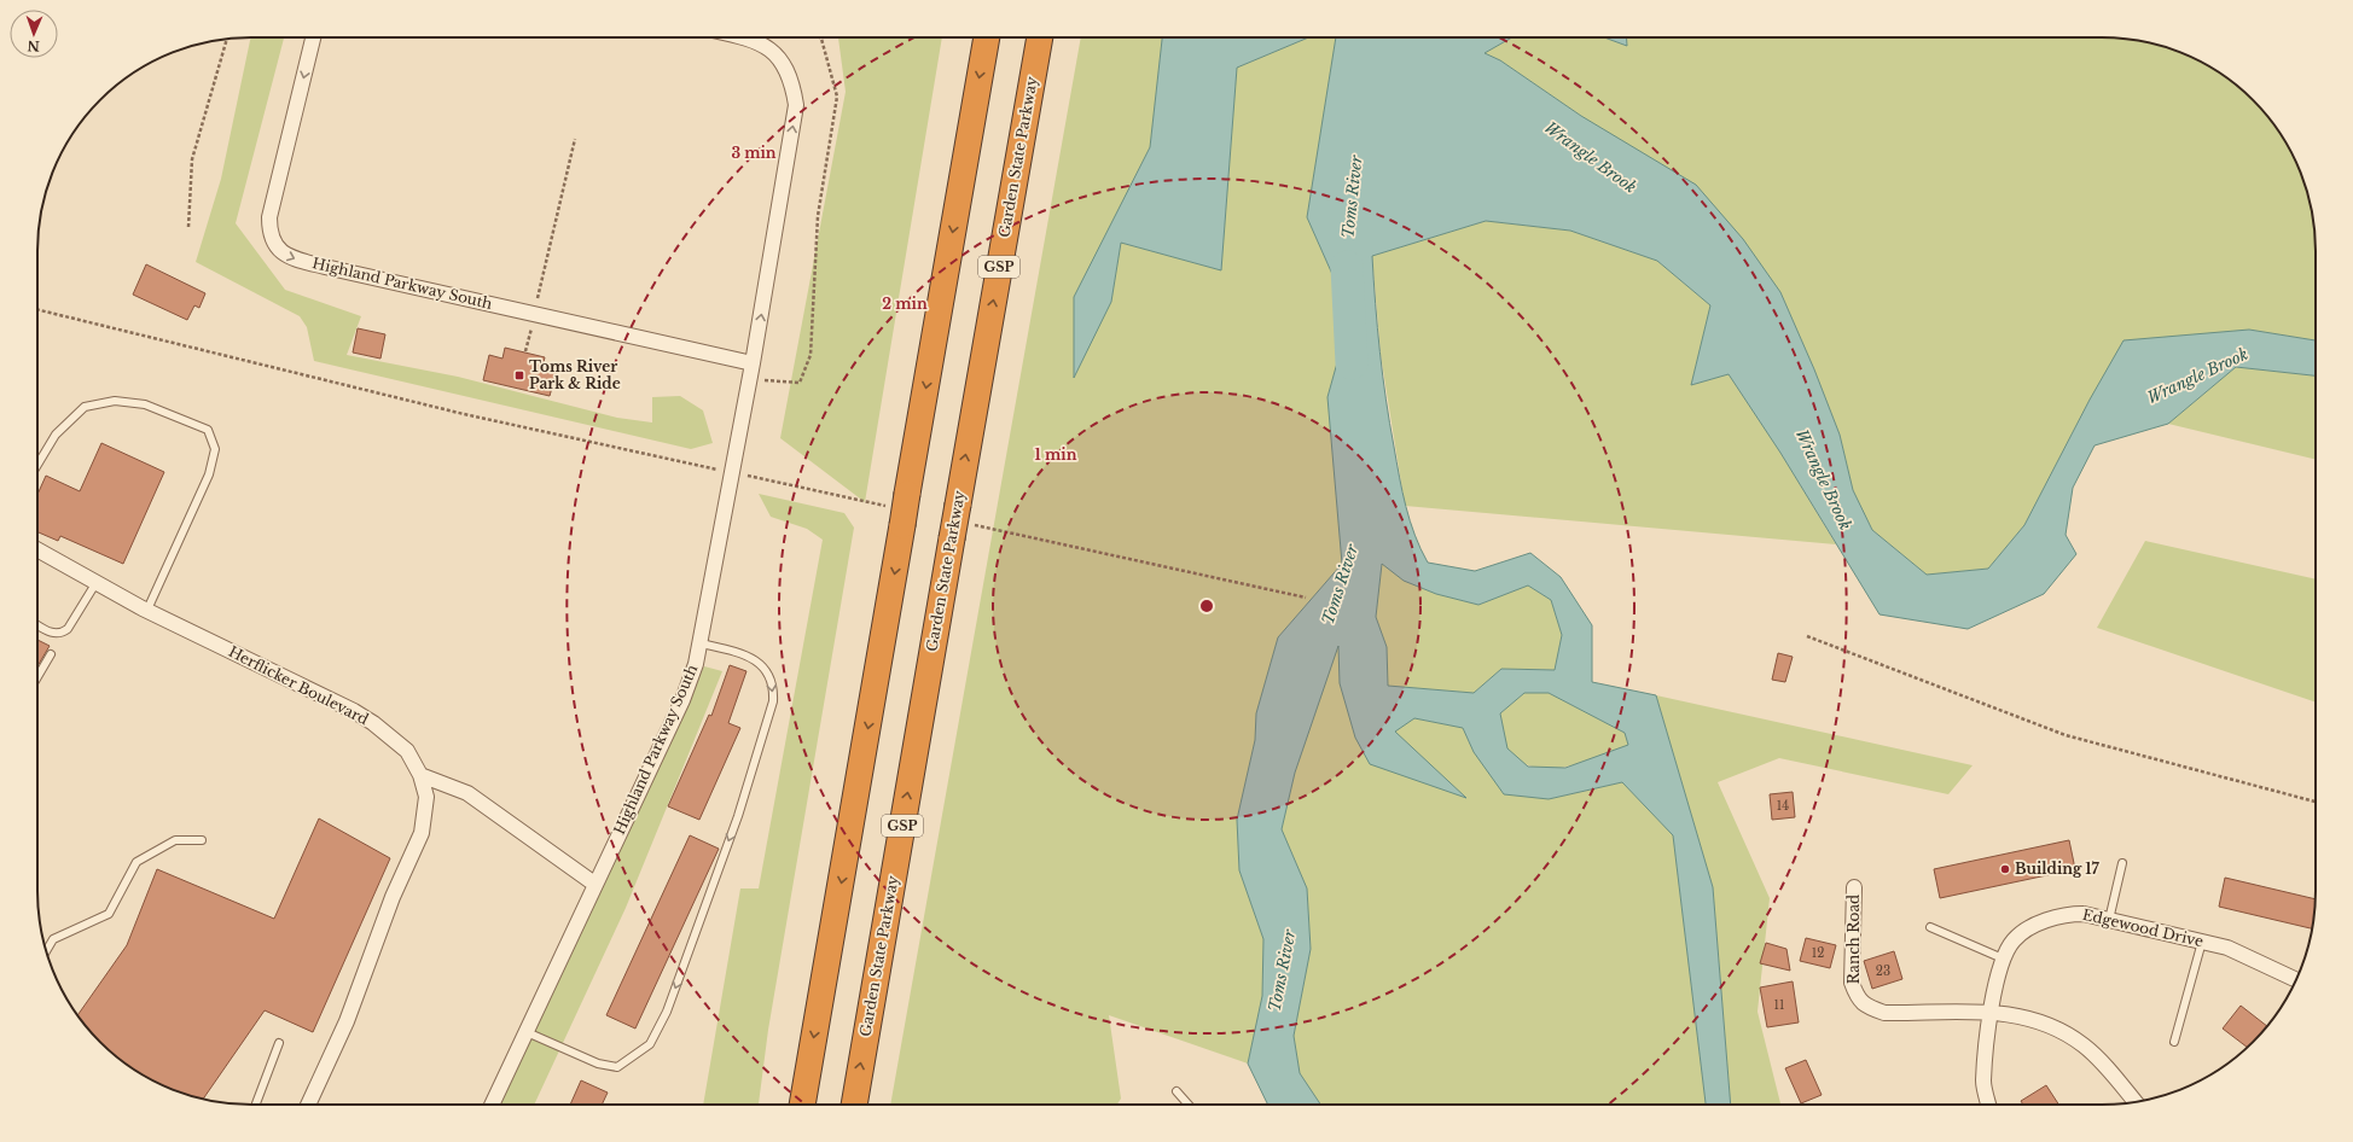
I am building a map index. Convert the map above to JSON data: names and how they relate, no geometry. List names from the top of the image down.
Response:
{
  "streets": {
    "highway": ["Garden State Parkway", "GSP"],
    "street": [
      "Highland Parkway South",
      "Herflicker Boulevard",
      "Edgewood Drive",
      "Ranch Road"
    ]
  },
  "crossings": [
    ["Edgewood Drive", "Ranch Road"]
  ],
  "water": ["Wrangle Brook", "Toms River"],
  "places": {
    "transit": ["Toms River Park & Ride"],
    "other": ["Building 17"]
  },
  "house_numbers": [
    "14",
    "12",
    "23",
    "11"
  ],
  "north": "bottom",
  "rings": ["3 min", "2 min", "1 min"]
}
